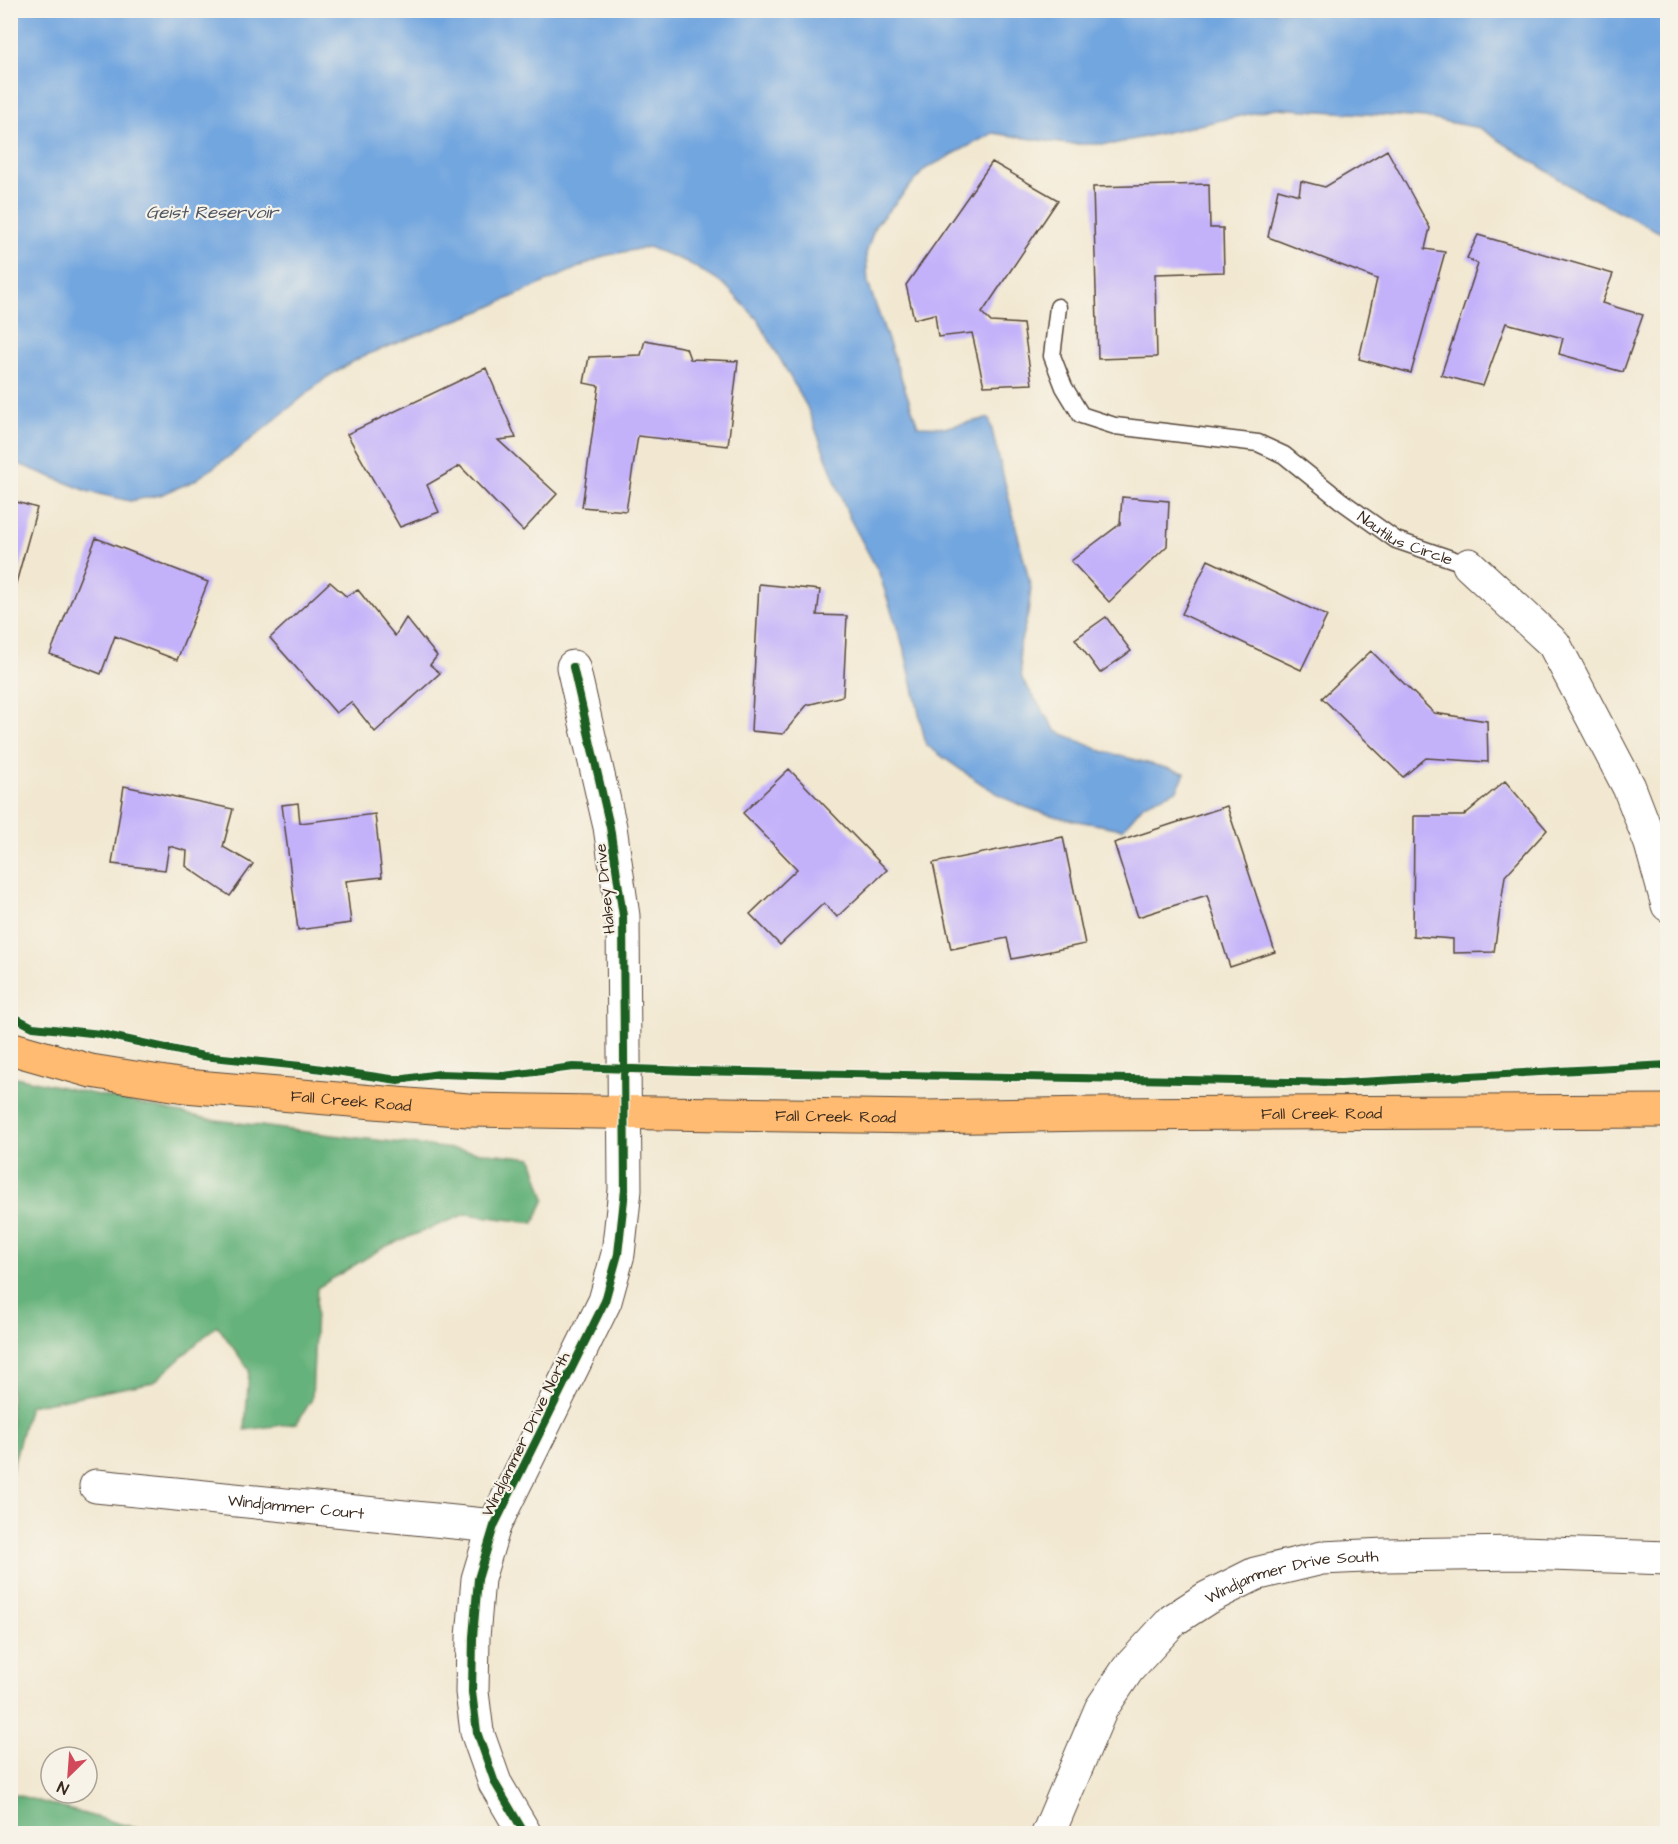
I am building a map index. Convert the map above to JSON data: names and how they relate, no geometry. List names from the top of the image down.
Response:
{
  "streets": {
    "main road": ["Fall Creek Road"],
    "street": [
      "Nautilus Circle",
      "Halsey Drive",
      "Windjammer Drive North",
      "Windjammer Court",
      "Windjammer Drive South"
    ]
  },
  "crossings": [
    ["Halsey Drive", "Fall Creek Road"],
    ["Halsey Drive", "Windjammer Drive North"],
    ["Fall Creek Road", "Windjammer Drive North"],
    ["Windjammer Drive North", "Windjammer Court"]
  ],
  "water": ["Geist Reservoir"],
  "north": "bottom left"
}
